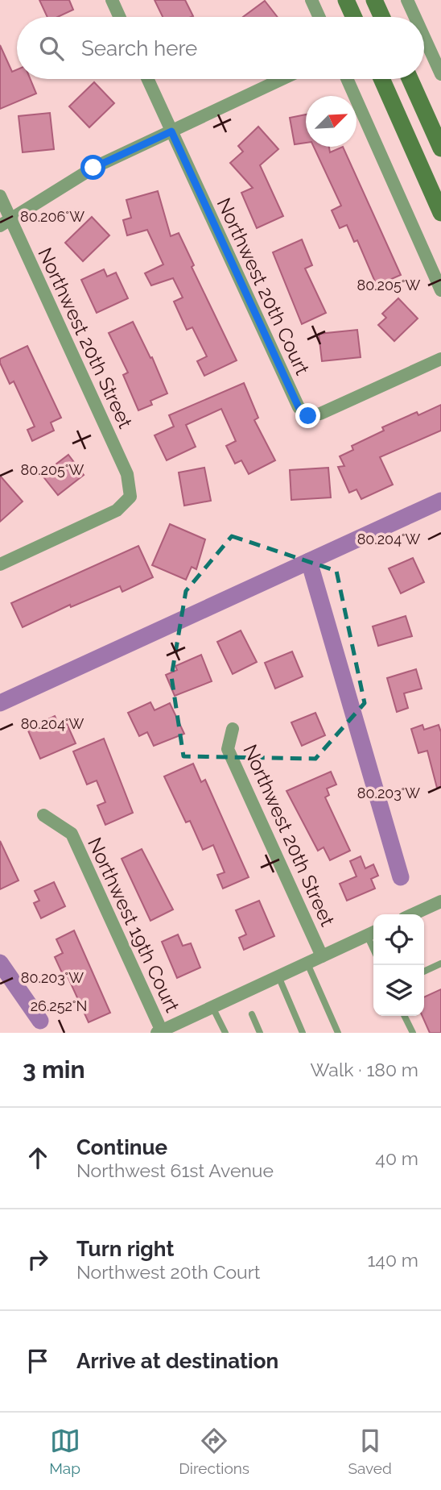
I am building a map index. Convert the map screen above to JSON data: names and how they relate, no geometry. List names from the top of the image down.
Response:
{
  "streets": {
    "street": ["Northwest 20th Court", "Northwest 20th Street", "Northwest 19th Court"]
  },
  "north": "top right",
  "page": {
    "search": "Search here",
    "heading": ["3 min", "Walk · 180 m"],
    "list": [
      ["Continue", "Northwest 61st Avenue", "40 m"],
      ["Turn right", "Northwest 20th Court", "140 m"],
      "Arrive at destination"
    ],
    "nav": ["Map", "Directions", "Saved"]
  },
  "coordinates": [
    "80.206°W",
    "80.205°W",
    "80.204°W",
    "80.203°W",
    "26.252°N"
  ]
}
